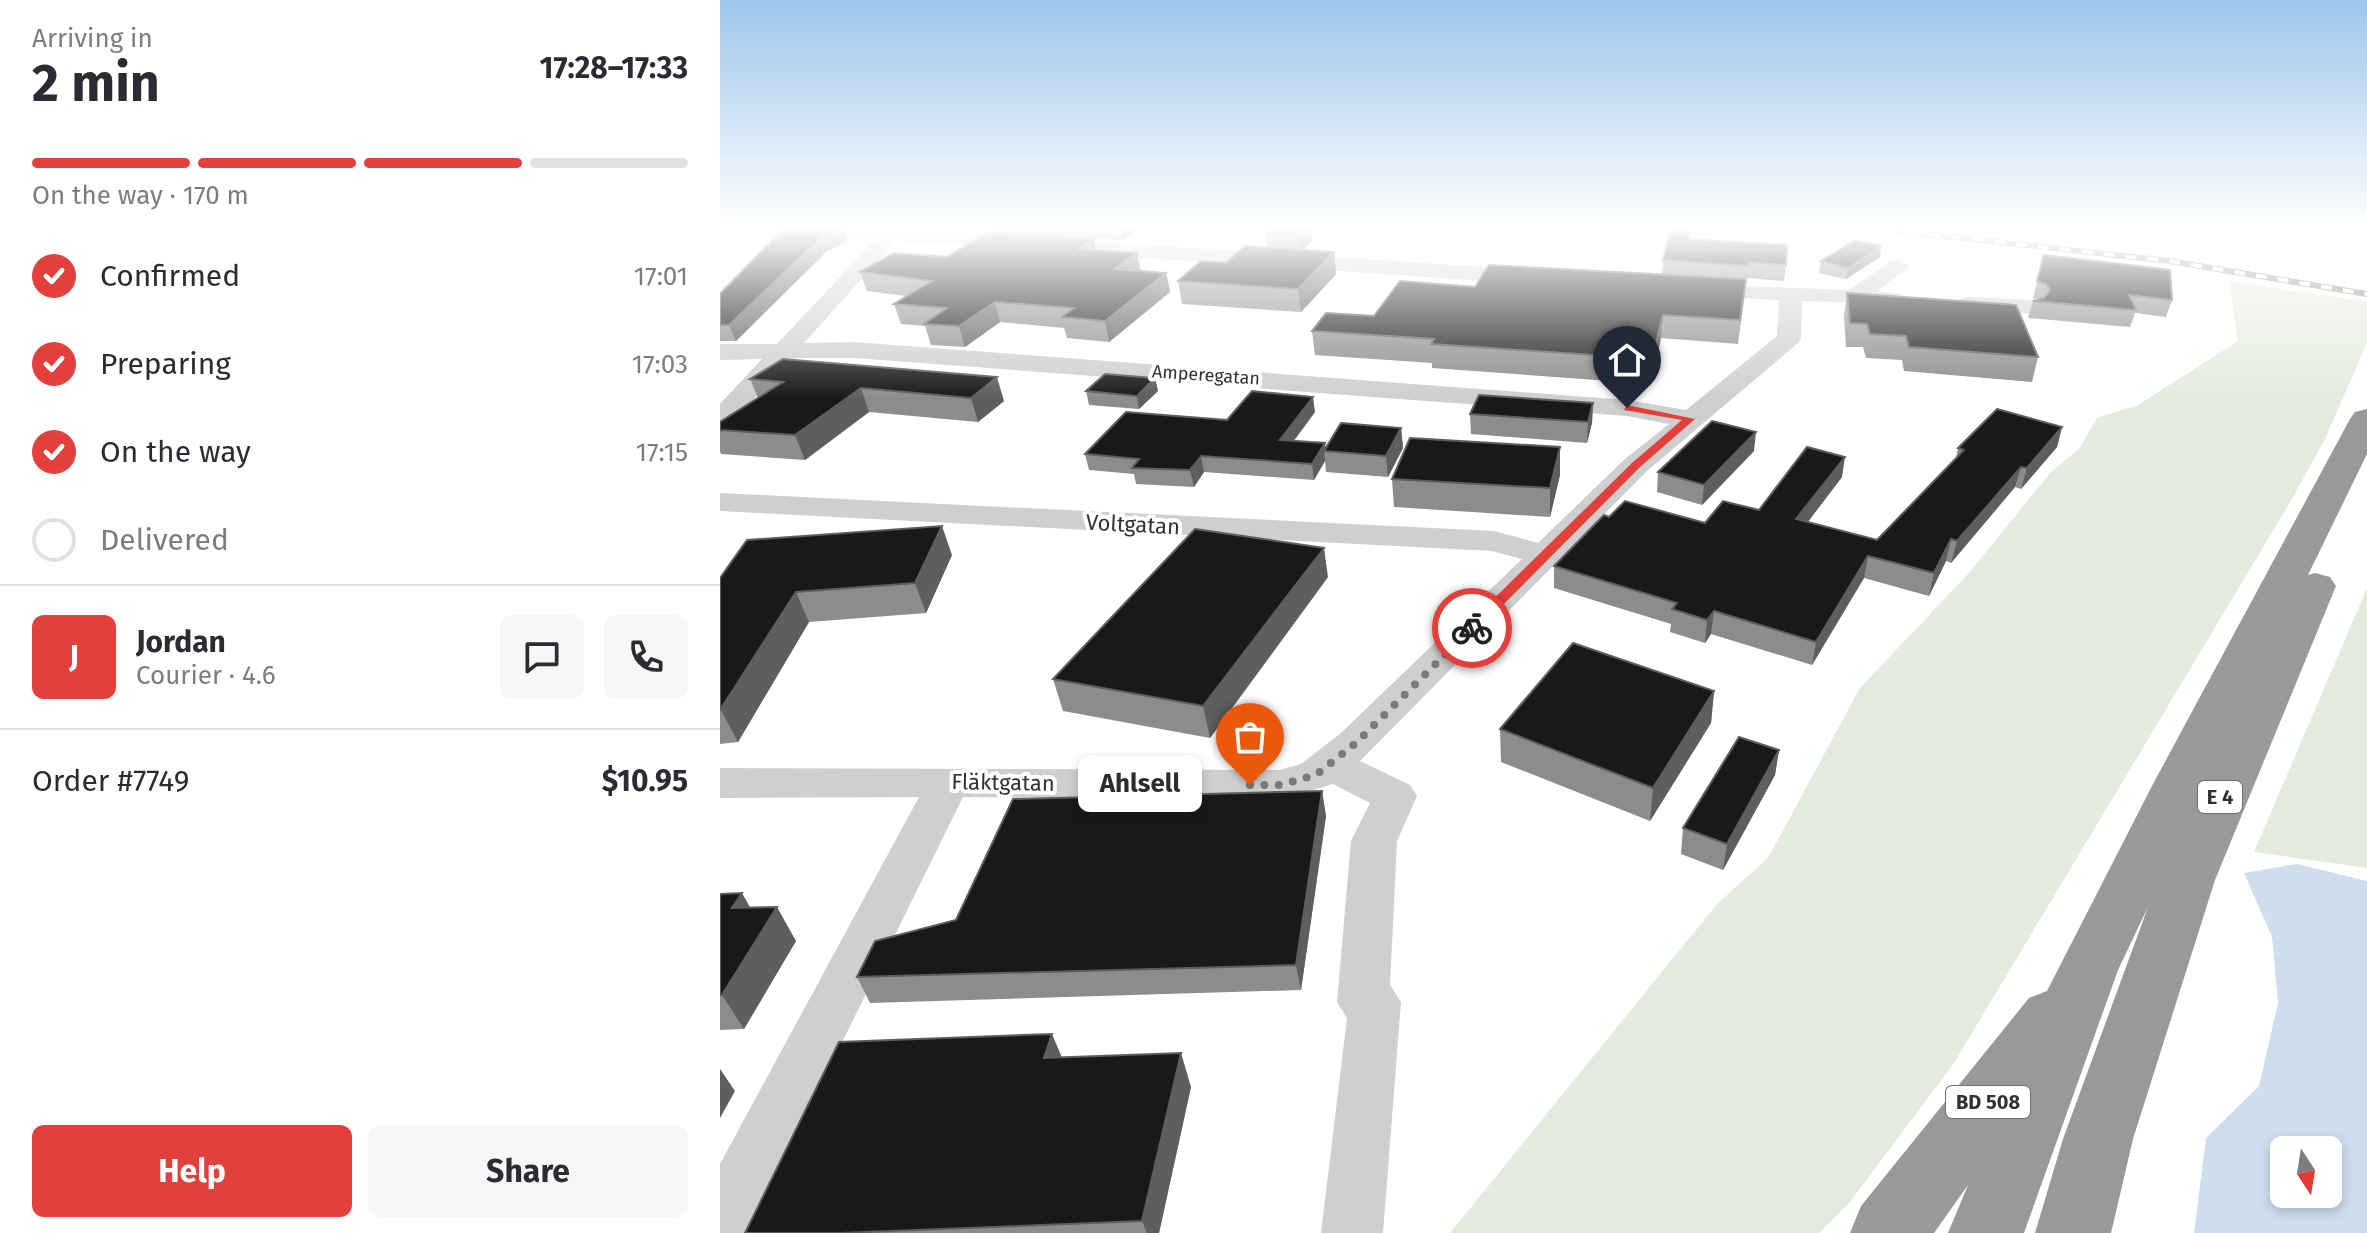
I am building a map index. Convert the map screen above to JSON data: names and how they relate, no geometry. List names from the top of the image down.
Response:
{
  "streets": {
    "highway": ["E 4", "BD 508"],
    "street": ["Amperegatan", "Voltgatan", "Fläktgatan"]
  },
  "crossings": [
    ["Amperegatan", "Fläktgatan"],
    ["Voltgatan", "Fläktgatan"],
    ["E 4", "BD 508"]
  ],
  "places": ["Ahlsell"],
  "north": "bottom",
  "page": {
    "heading": ["2 min", "Arriving in", "17:28–17:33"],
    "panel": [
      "Jordan",
      "Courier · 4.6",
      "Order #7749",
      "$10.95"
    ],
    "bar": "On the way · 170 m",
    "list": [
      ["Confirmed", "17:01"],
      ["Preparing", "17:03"],
      ["On the way", "17:15"],
      "Delivered"
    ],
    "round": "J",
    "bubble": "Ahlsell",
    "buttons": ["Help", "Share"]
  }
}
